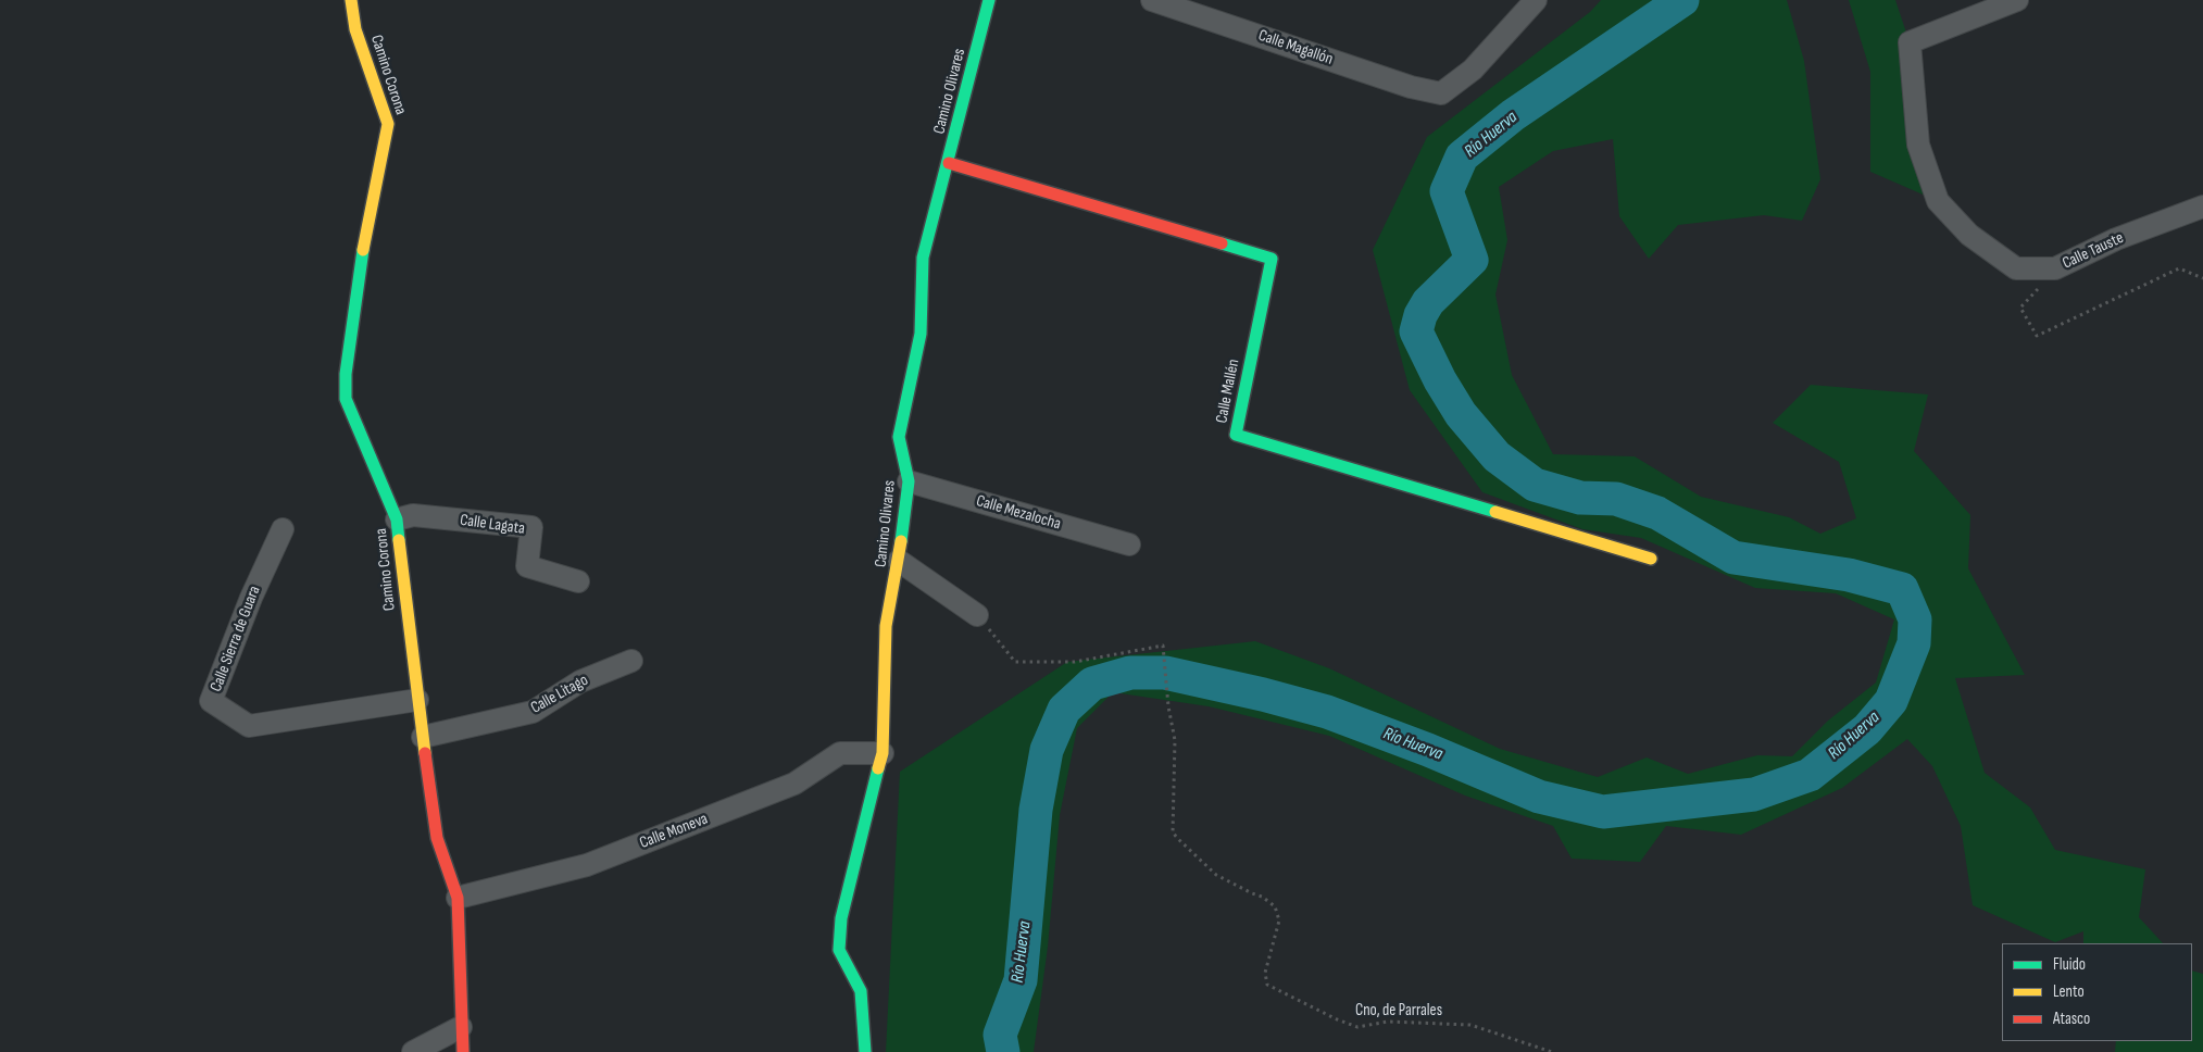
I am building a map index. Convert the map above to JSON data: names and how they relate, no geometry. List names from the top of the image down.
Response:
{
  "streets": {
    "street": [
      "Calle Magallón",
      "Camino Corona",
      "Camino Olivares",
      "Calle Tauste",
      "Calle Mallén",
      "Calle Mezalocha",
      "Calle Lagata",
      "Calle Sierra de Guara",
      "Calle Litago",
      "Calle Moneva"
    ],
    "path": ["Cno, de Parrales"]
  },
  "crossings": [
    ["Camino Corona", "Calle Lagata"],
    ["Camino Corona", "Calle Sierra de Guara"],
    ["Camino Corona", "Calle Litago"],
    ["Camino Corona", "Calle Moneva"],
    ["Camino Olivares", "Calle Mallén"],
    ["Camino Olivares", "Calle Mezalocha"],
    ["Camino Olivares", "Calle Moneva"]
  ],
  "water": ["Río Huerva"],
  "legend": ["Fluido", "Lento", "Atasco"]
}
